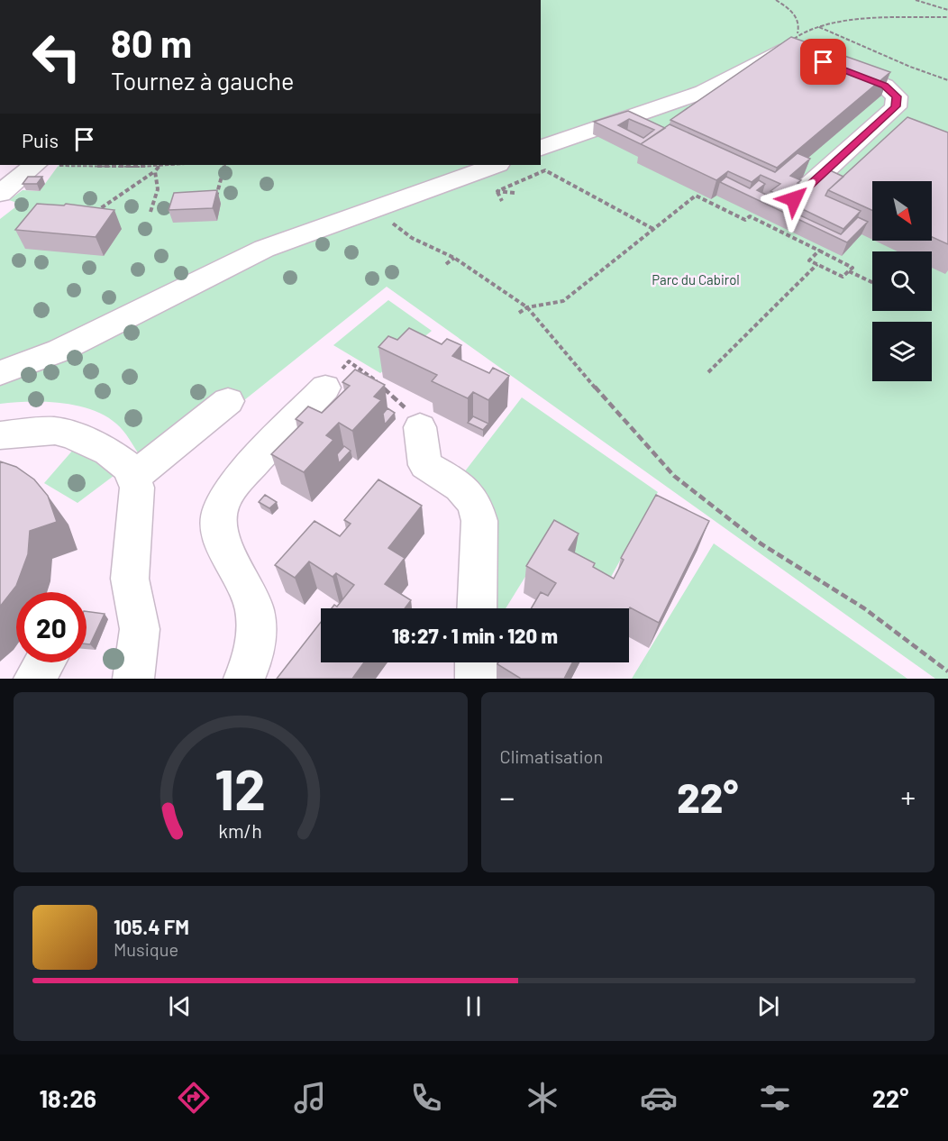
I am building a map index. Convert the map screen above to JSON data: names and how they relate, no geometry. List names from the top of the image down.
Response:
{
  "parks": ["Parc du Cabirol"],
  "north": "bottom right",
  "page": {
    "turn": ["80 m", "Tournez à gauche"],
    "then": "Puis",
    "limit": "20",
    "trip": "18:27 · 1 min · 120 m",
    "tile": "Climatisation",
    "heat": ["−", "22°", "+"],
    "song": ["105.4 FM", "Musique"],
    "tabs": ["18:26", "22°"],
    "gauge": ["12", "km/h"]
  }
}
